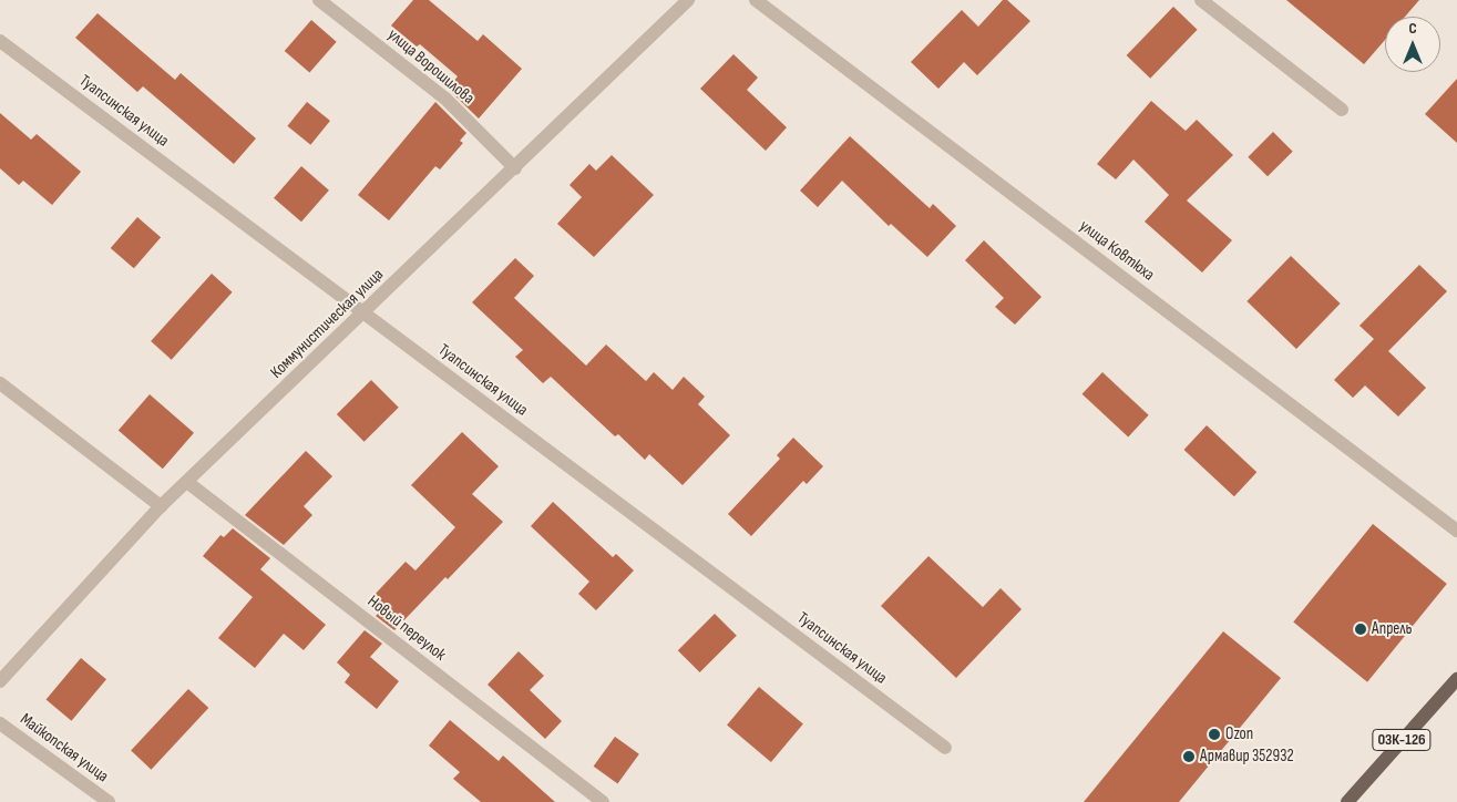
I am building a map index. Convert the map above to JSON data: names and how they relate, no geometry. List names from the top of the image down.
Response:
{
  "streets": {
    "main road": ["03К-126"],
    "street": [
      "улица Ворошилова",
      "Туапсинская улица",
      "улица Ковтюха",
      "Коммунистическая улица",
      "Новый переулок",
      "Майкопская улица"
    ]
  },
  "crossings": [
    ["улица Ворошилова", "Коммунистическая улица"],
    ["Туапсинская улица", "Коммунистическая улица"],
    ["Коммунистическая улица", "Новый переулок"]
  ],
  "places": ["Апрель", "Ozon", "Армавир 352932"],
  "north": "top"
}
